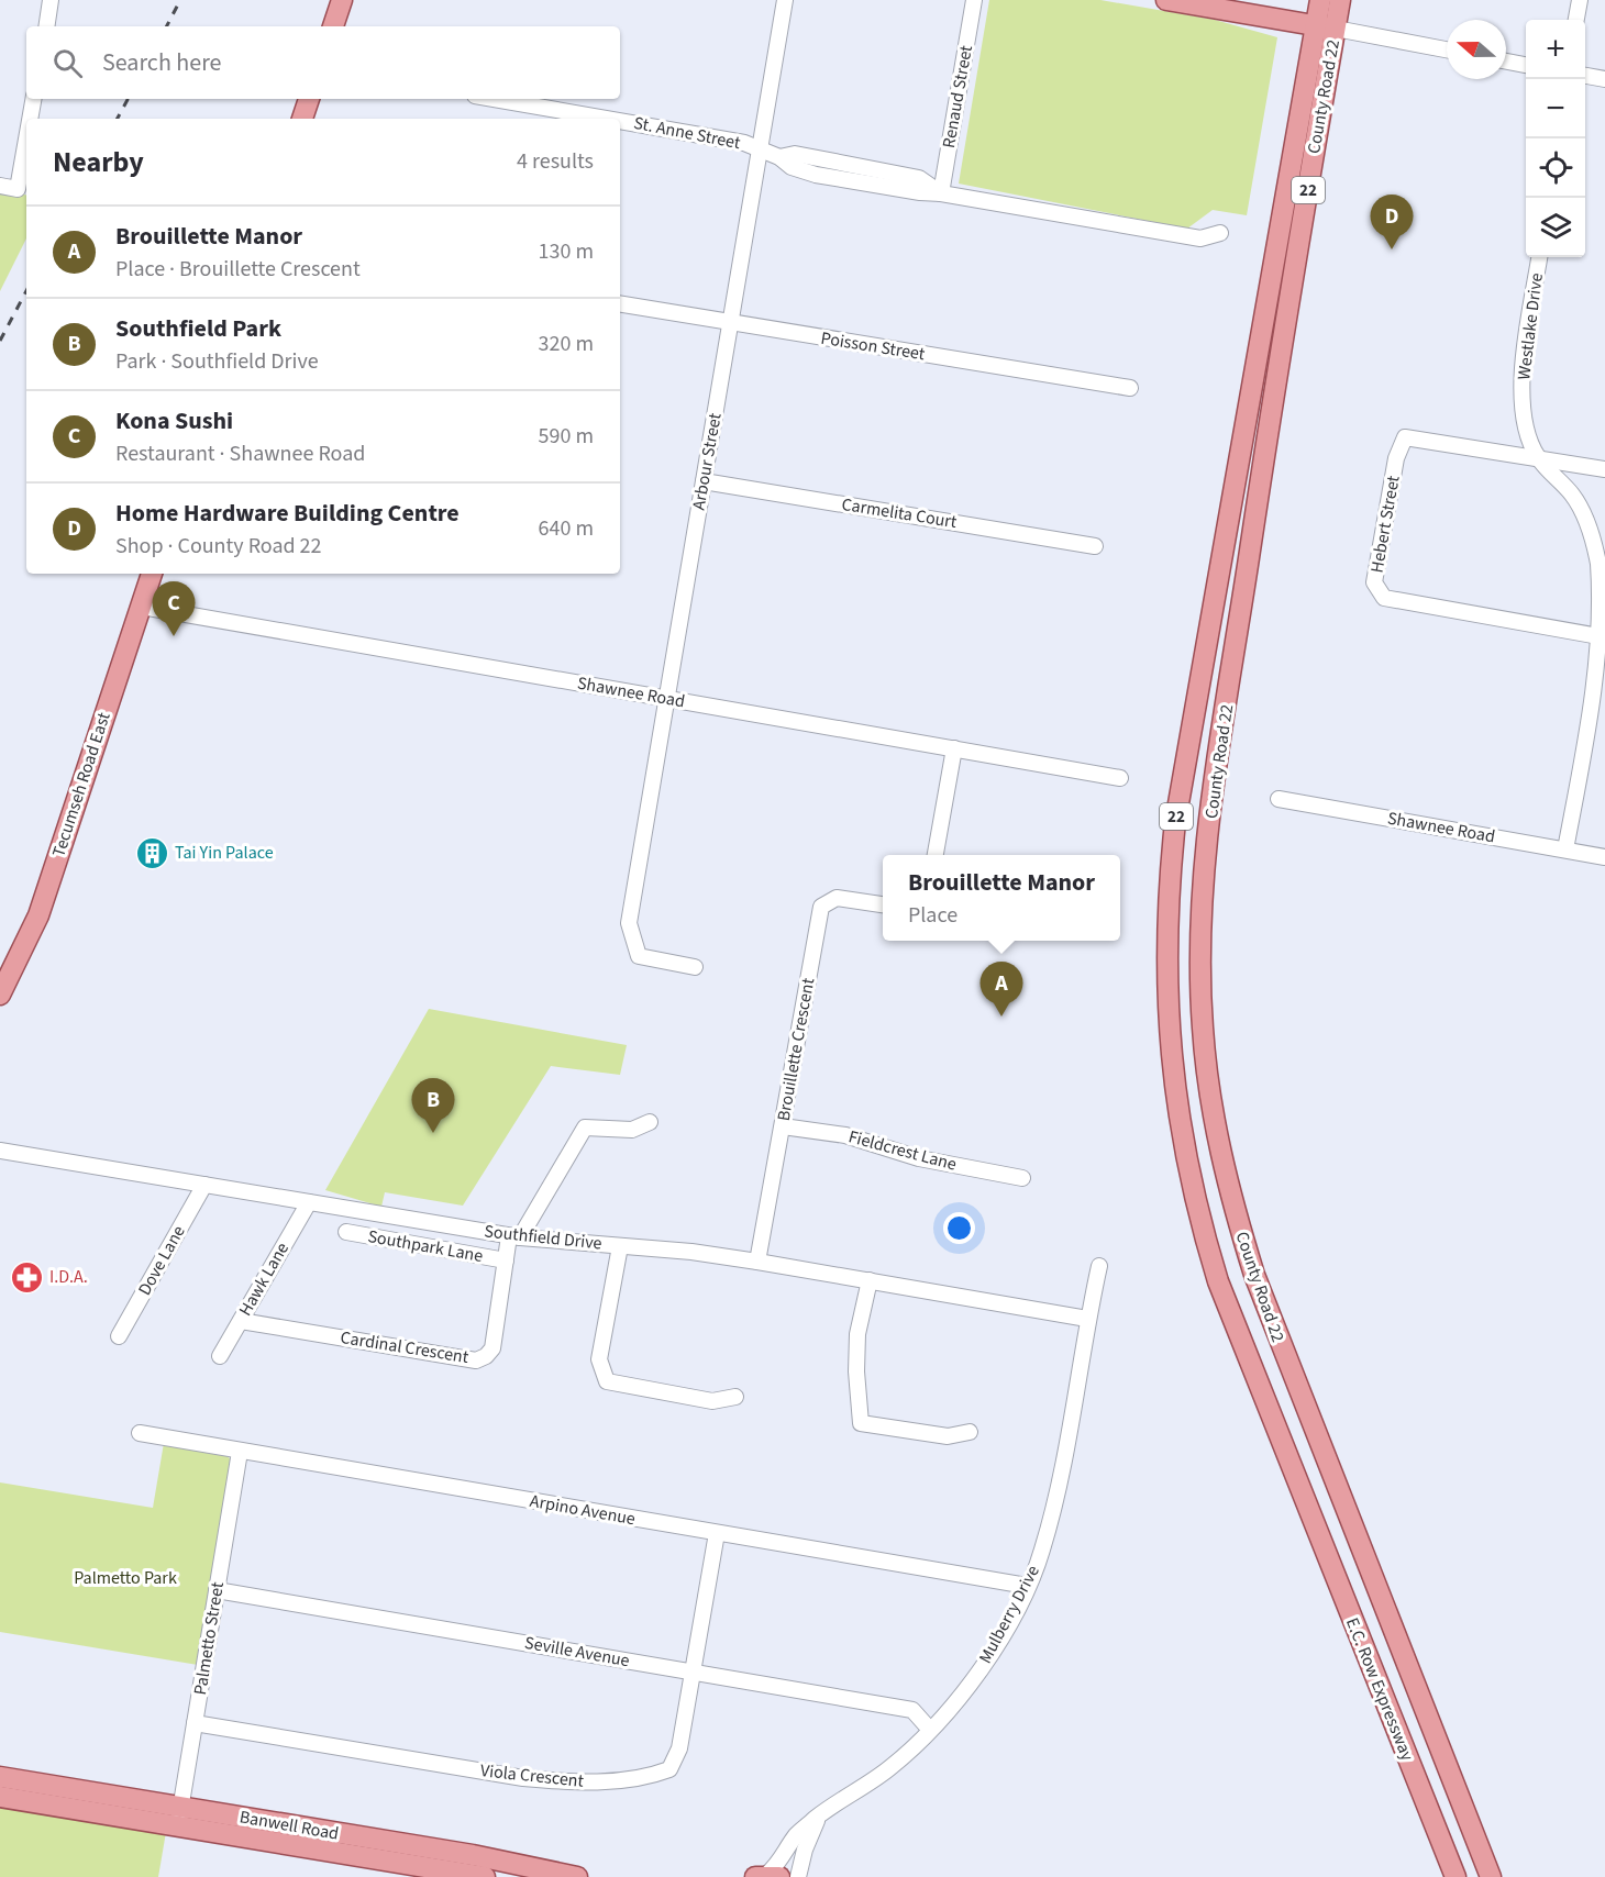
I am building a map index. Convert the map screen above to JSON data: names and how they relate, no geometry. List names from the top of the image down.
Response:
{
  "streets": {
    "main road": [
      "County Road 22",
      "22",
      "Tecumseh Road East",
      "E.C. Row Expressway",
      "Banwell Road"
    ],
    "street": [
      "Renaud Street",
      "St. Anne Street",
      "Westlake Drive",
      "Poisson Street",
      "Arbour Street",
      "Carmelita Court",
      "Hebert Street",
      "Shawnee Road",
      "Brouillette Crescent",
      "Fieldcrest Lane",
      "Southfield Drive",
      "Southpark Lane",
      "Dove Lane",
      "Hawk Lane",
      "Cardinal Crescent",
      "Arpino Avenue",
      "Mulberry Drive",
      "Palmetto Street",
      "Seville Avenue",
      "Viola Crescent"
    ]
  },
  "crossings": [
    ["Renaud Street", "St. Anne Street"],
    ["County Road 22", "E.C. Row Expressway"],
    ["St. Anne Street", "Arbour Street"],
    ["Westlake Drive", "Hebert Street"],
    ["Westlake Drive", "Shawnee Road"],
    ["Poisson Street", "Arbour Street"],
    ["Arbour Street", "Carmelita Court"],
    ["Arbour Street", "Shawnee Road"],
    ["Shawnee Road", "Tecumseh Road East"],
    ["Brouillette Crescent", "Fieldcrest Lane"],
    ["Brouillette Crescent", "Southfield Drive"],
    ["Southfield Drive", "Dove Lane"],
    ["Southfield Drive", "Hawk Lane"],
    ["Southfield Drive", "Cardinal Crescent"],
    ["Southfield Drive", "Mulberry Drive"],
    ["Southpark Lane", "Cardinal Crescent"],
    ["Hawk Lane", "Cardinal Crescent"],
    ["Arpino Avenue", "Mulberry Drive"],
    ["Arpino Avenue", "Palmetto Street"],
    ["Arpino Avenue", "Viola Crescent"],
    ["Mulberry Drive", "Seville Avenue"],
    ["Palmetto Street", "Seville Avenue"],
    ["Palmetto Street", "Viola Crescent"],
    ["Palmetto Street", "Banwell Road"],
    ["Seville Avenue", "Viola Crescent"]
  ],
  "parks": ["Palmetto Park"],
  "places": {
    "building": ["Tai Yin Palace"],
    "pharmacy": ["I.D.A."]
  },
  "north": "left",
  "page": {
    "map_buttons": ["+", "−"],
    "search": "Search here",
    "heading": ["Nearby", "4 results"],
    "pins": [
      "D",
      "C",
      "A",
      "B"
    ],
    "list": [
      {
        "mark": "A",
        "name": "Brouillette Manor",
        "note": "Place · Brouillette Crescent",
        "value": "130 m"
      },
      {
        "mark": "B",
        "name": "Southfield Park",
        "note": "Park · Southfield Drive",
        "value": "320 m"
      },
      {
        "mark": "C",
        "name": "Kona Sushi",
        "note": "Restaurant · Shawnee Road",
        "value": "590 m"
      },
      {
        "mark": "D",
        "name": "Home Hardware Building Centre",
        "note": "Shop · County Road 22",
        "value": "640 m"
      }
    ],
    "popup": ["Brouillette Manor", "Place"]
  }
}
